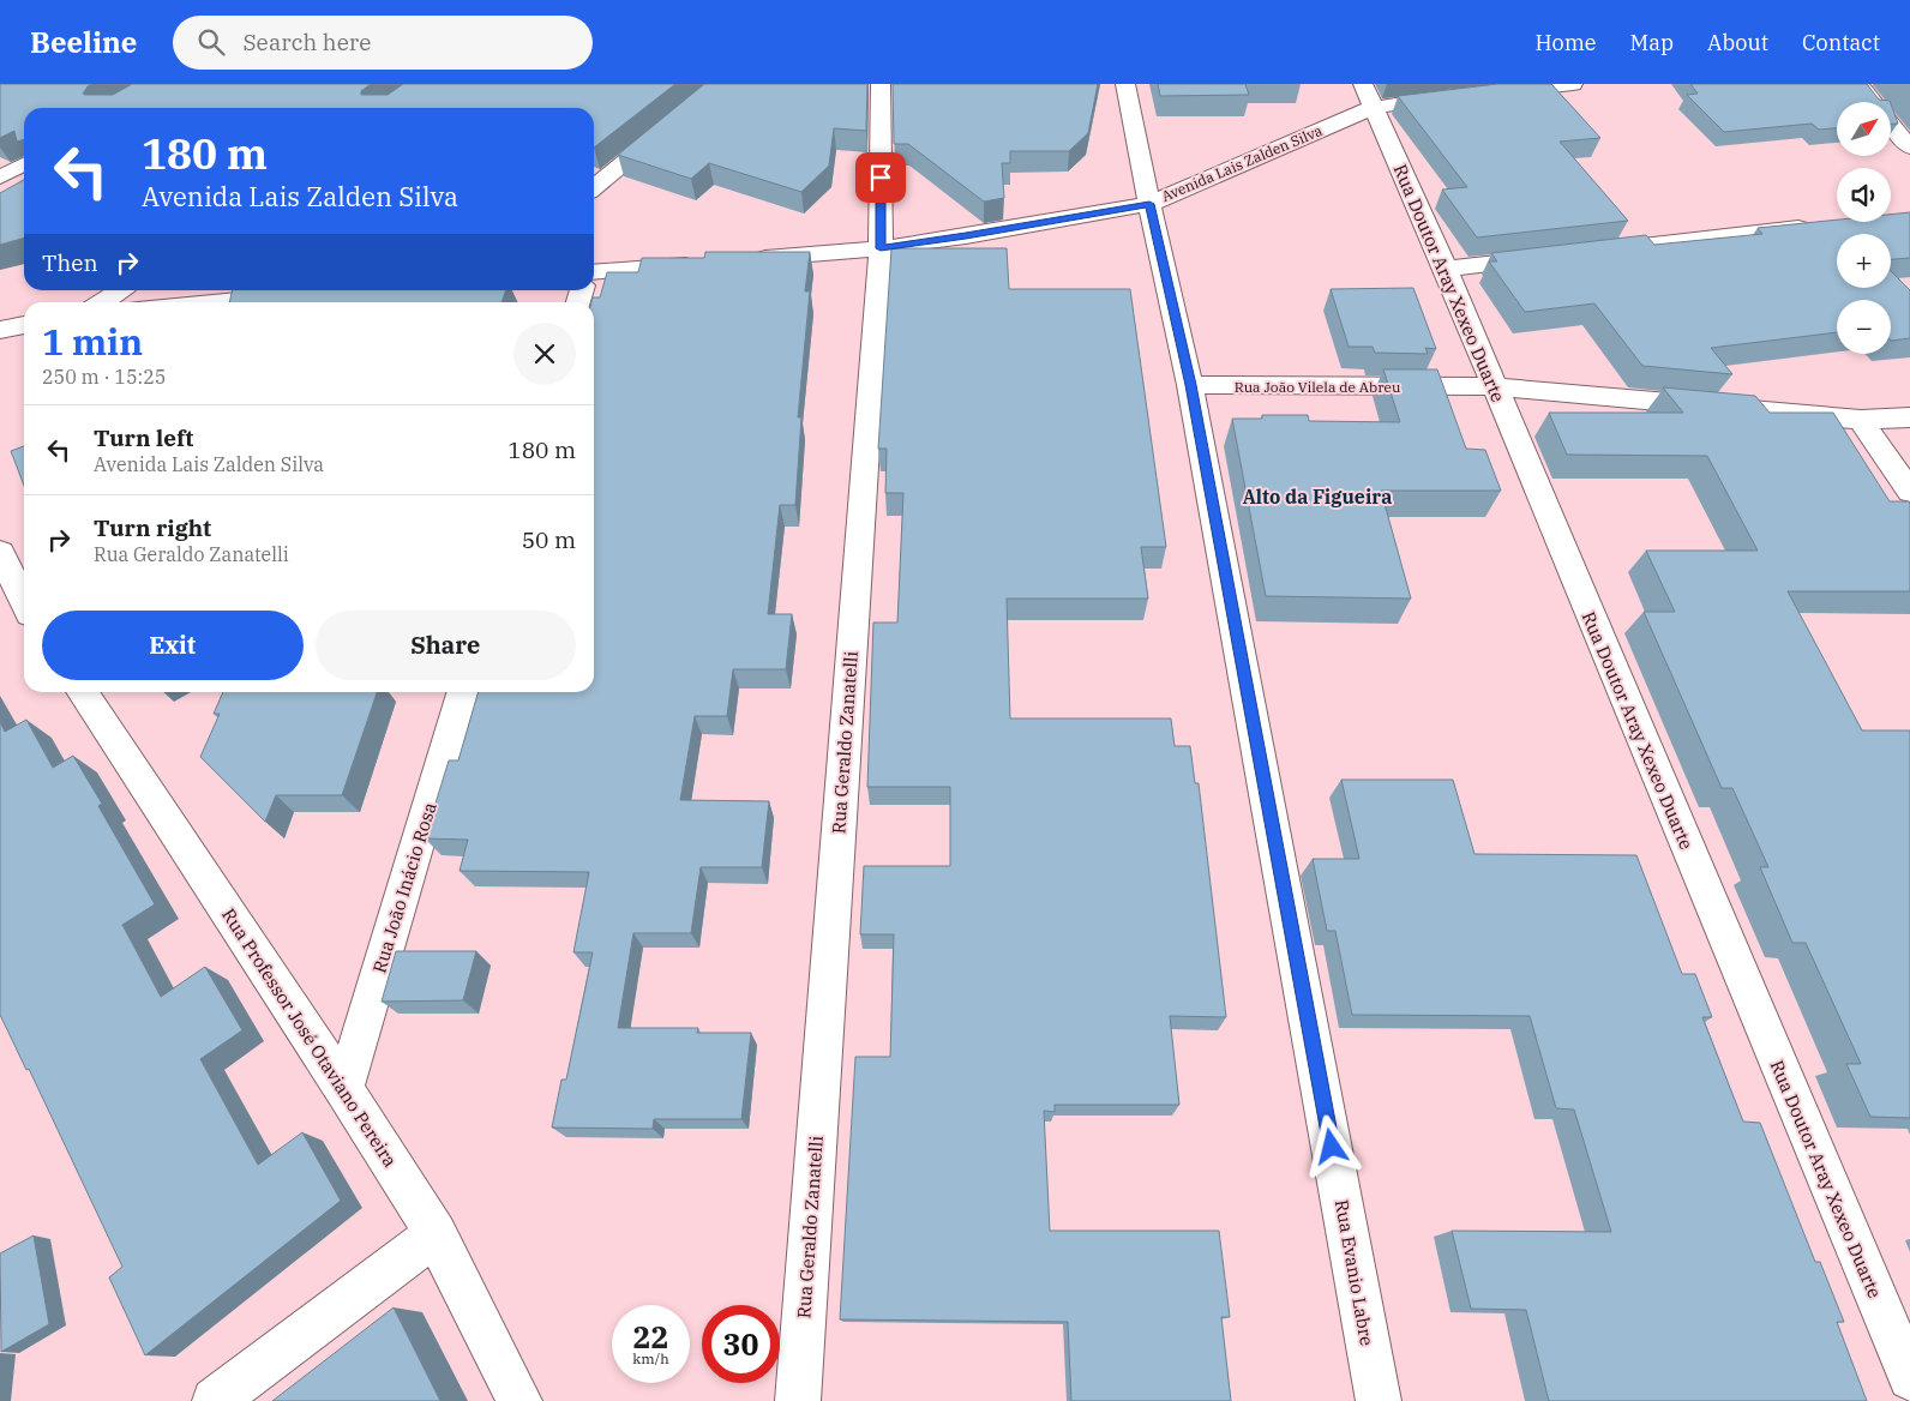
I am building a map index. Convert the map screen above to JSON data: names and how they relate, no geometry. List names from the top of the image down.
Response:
{
  "streets": {
    "street": [
      "Avenida Lais Zalden Silva",
      "Rua Doutor Aray Xexeo Duarte",
      "Rua João Vilela de Abreu",
      "Rua Geraldo Zanatelli",
      "Rua João Inácio Rosa",
      "Rua Professor José Otaviano Pereira",
      "Rua Evanio Labre"
    ]
  },
  "crossings": [
    ["Avenida Lais Zalden Silva", "Rua Doutor Aray Xexeo Duarte"],
    ["Avenida Lais Zalden Silva", "Rua Geraldo Zanatelli"],
    ["Avenida Lais Zalden Silva", "Rua Evanio Labre"],
    ["Rua Doutor Aray Xexeo Duarte", "Rua João Vilela de Abreu"],
    ["Rua João Vilela de Abreu", "Rua Evanio Labre"],
    ["Rua João Inácio Rosa", "Rua Professor José Otaviano Pereira"]
  ],
  "districts": ["Alto da Figueira"],
  "north": "top right",
  "page": {
    "header": "Beeline",
    "search": "Search here",
    "nav": [
      "Home",
      "Map",
      "About",
      "Contact"
    ],
    "map_buttons": ["+", "−"],
    "turn": ["180 m", "Avenida Lais Zalden Silva"],
    "then": "Then",
    "heading": ["1 min", "250 m · 15:25"],
    "list": [
      {
        "name": "Turn left",
        "note": "Avenida Lais Zalden Silva",
        "value": "180 m"
      },
      {
        "name": "Turn right",
        "note": "Rua Geraldo Zanatelli",
        "value": "50 m"
      }
    ],
    "buttons": ["Exit", "Share"],
    "speed": "22 km/h",
    "limit": "30"
  }
}
